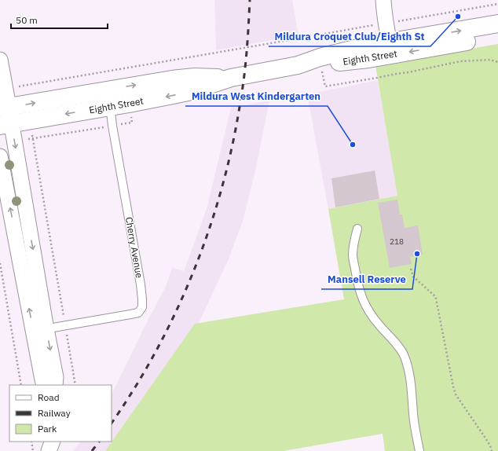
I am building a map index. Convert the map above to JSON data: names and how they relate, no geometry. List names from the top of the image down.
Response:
{
  "streets": {
    "street": ["Eighth Street"],
    "lane": ["Cherry Avenue"]
  },
  "crossings": [
    ["Eighth Street", "Cherry Avenue"]
  ],
  "places": ["Mildura Croquet Club/Eighth St", "Mildura West Kindergarten", "Mansell Reserve"],
  "house_numbers": ["218"],
  "legend": ["Road", "Railway", "Park"],
  "scale_bar": "50 m"
}
